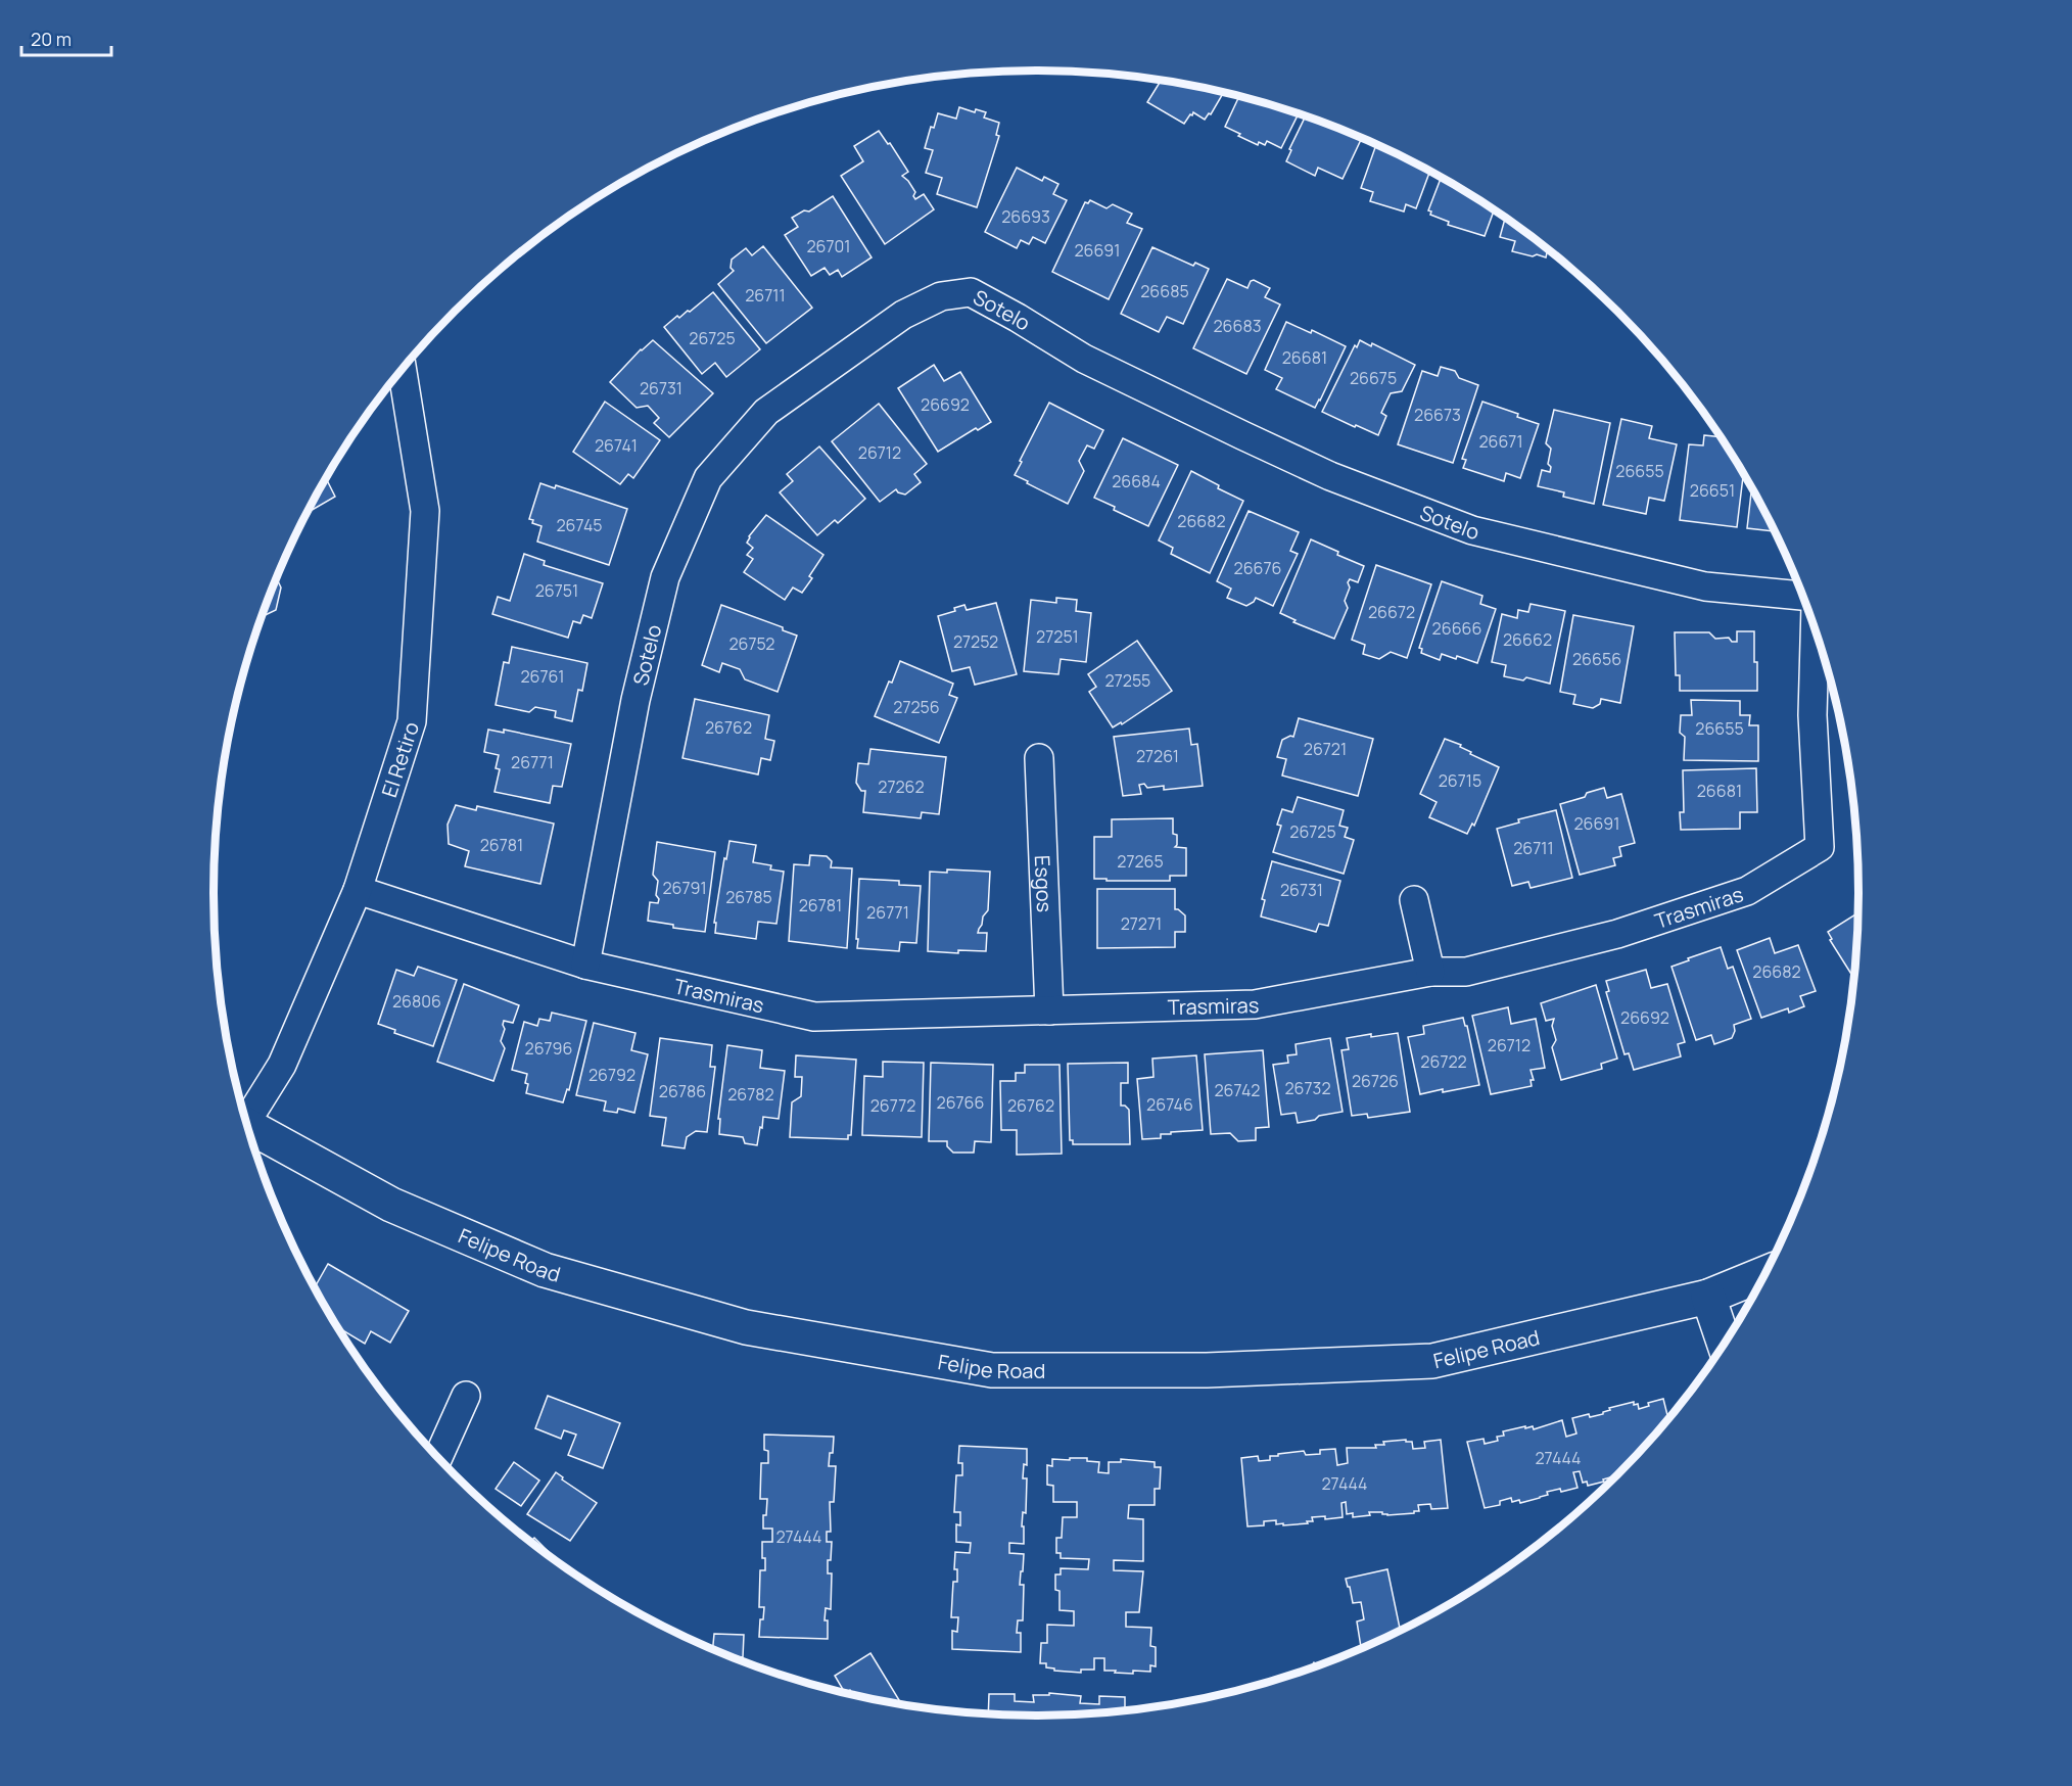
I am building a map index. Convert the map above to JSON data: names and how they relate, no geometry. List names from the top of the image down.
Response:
{
  "streets": {
    "main road": ["Felipe Road"],
    "street": [
      "Sotelo",
      "El Retiro",
      "Esgos",
      "Trasmiras"
    ]
  },
  "crossings": [
    ["Sotelo", "Trasmiras"],
    ["El Retiro", "Trasmiras"],
    ["Esgos", "Trasmiras"]
  ],
  "house_numbers": [
    "26693",
    "26701",
    "26691",
    "26685",
    "26711",
    "26683",
    "26725",
    "26681",
    "26675",
    "26731",
    "26692",
    "26673",
    "26671",
    "26741",
    "26712",
    "26655",
    "26684",
    "26651",
    "26682",
    "26745",
    "26676",
    "26751",
    "26672",
    "26666",
    "27251",
    "26662",
    "27252",
    "26752",
    "26656",
    "26761",
    "27255",
    "27256",
    "26762",
    "26655",
    "26721",
    "27261",
    "26771",
    "26715",
    "27262",
    "26681",
    "26691",
    "26725",
    "26781",
    "26711",
    "27265",
    "26791",
    "26731",
    "26785",
    "26781",
    "26771",
    "27271",
    "26682",
    "26806",
    "26692",
    "26712",
    "26796",
    "26722",
    "26792",
    "26726",
    "26732",
    "26742",
    "26786",
    "26782",
    "26766",
    "26746",
    "26772",
    "26762",
    "27444",
    "27444",
    "27444"
  ],
  "scale_bar": "20 m"
}
